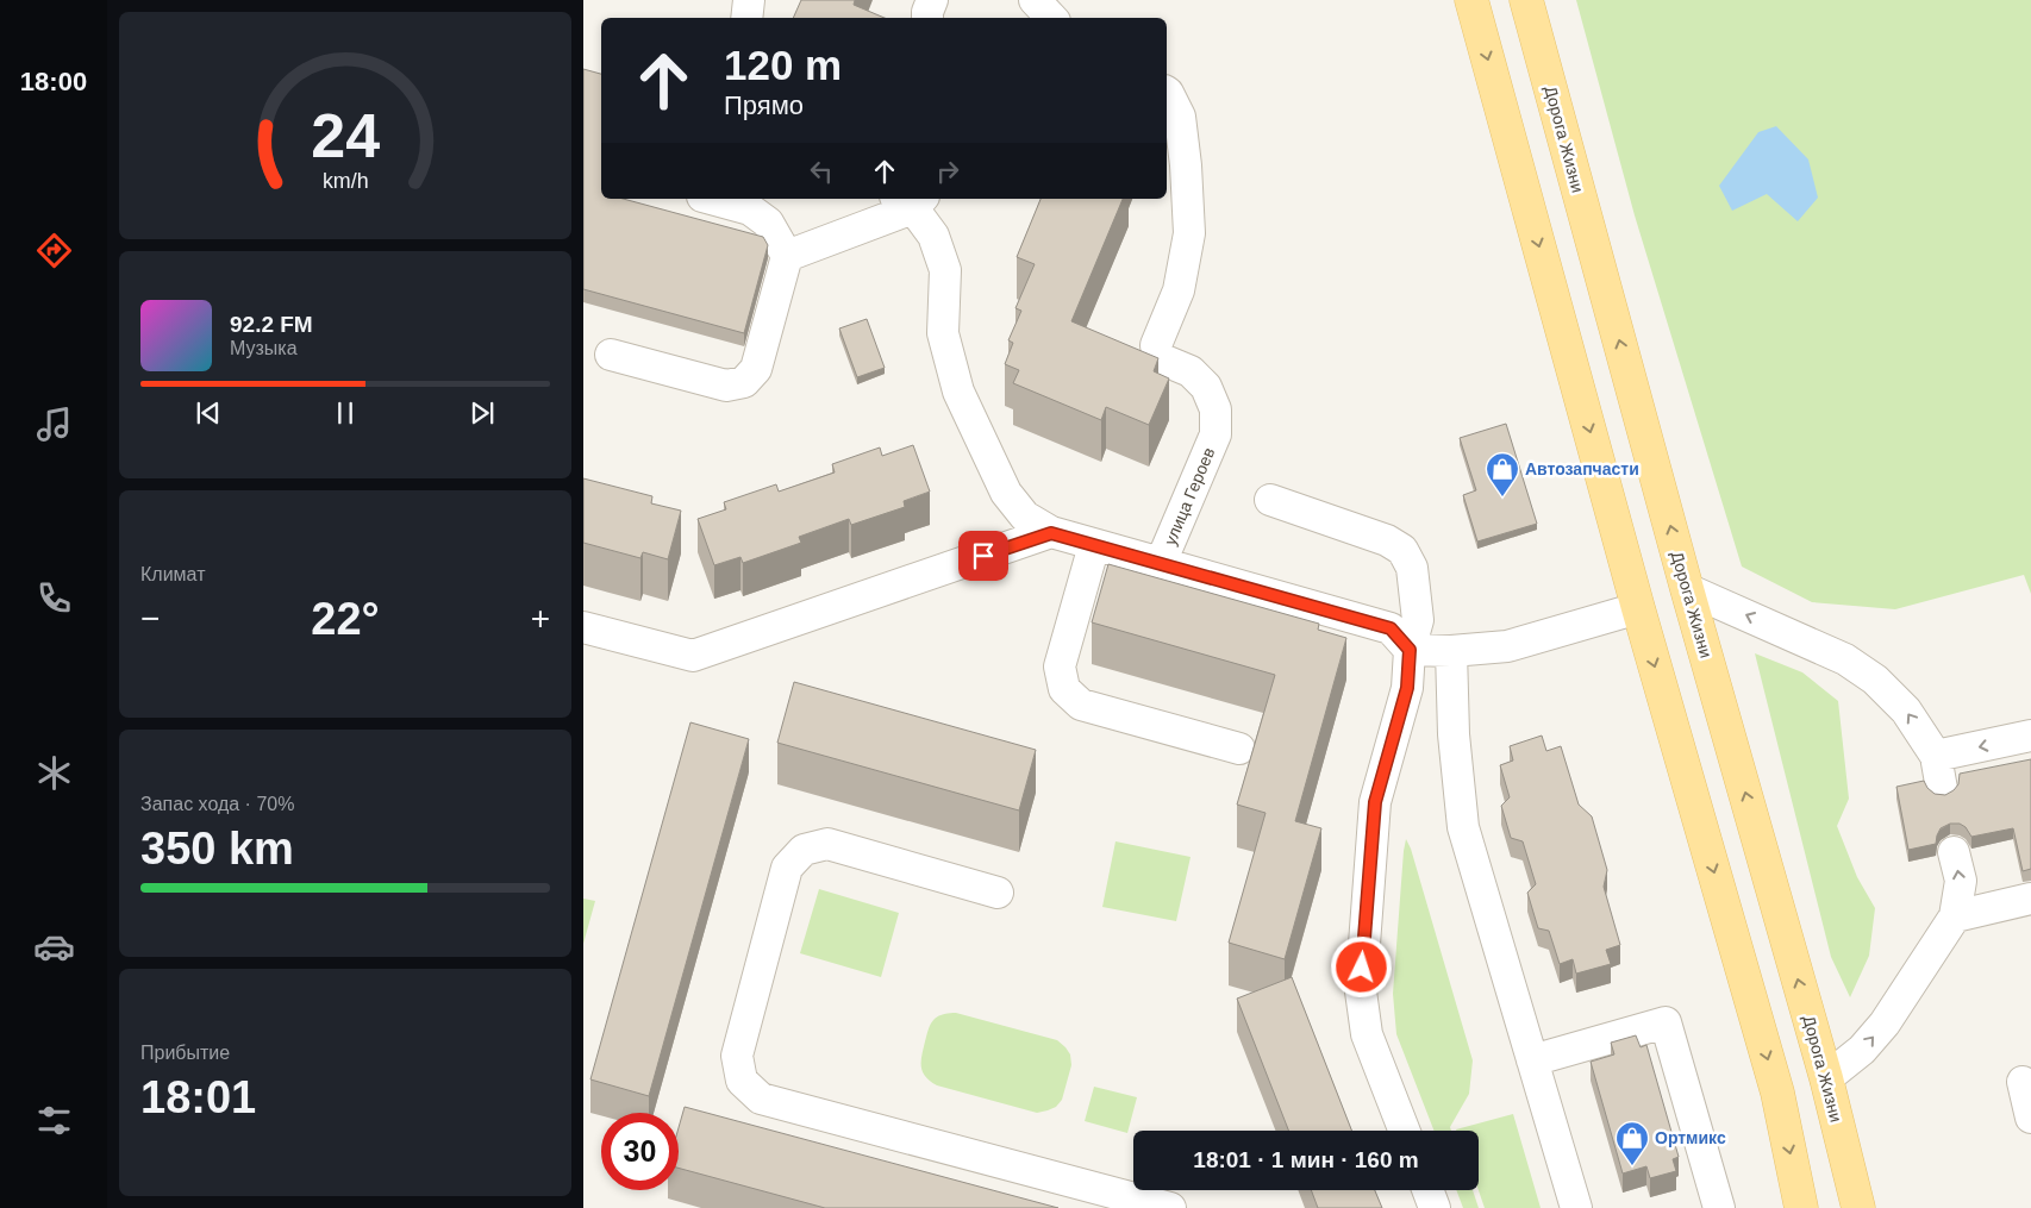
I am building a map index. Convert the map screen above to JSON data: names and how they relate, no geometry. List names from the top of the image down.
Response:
{
  "streets": {
    "main road": ["Дорога Жизни"],
    "street": ["улица Героев"]
  },
  "places": {
    "shop": ["Автозапчасти", "Ортмикс"]
  },
  "page": {
    "tabs": "18:00",
    "turn": ["120 m", "Прямо"],
    "song": ["92.2 FM", "Музыка"],
    "tile": [
      "Климат",
      ["Запас хода · 70%", "350 km"],
      ["Прибытие", "18:01"]
    ],
    "heat": ["−", "22°", "+"],
    "limit": "30",
    "trip": "18:01 · 1 мин · 160 m",
    "gauge": ["24", "km/h"]
  }
}
